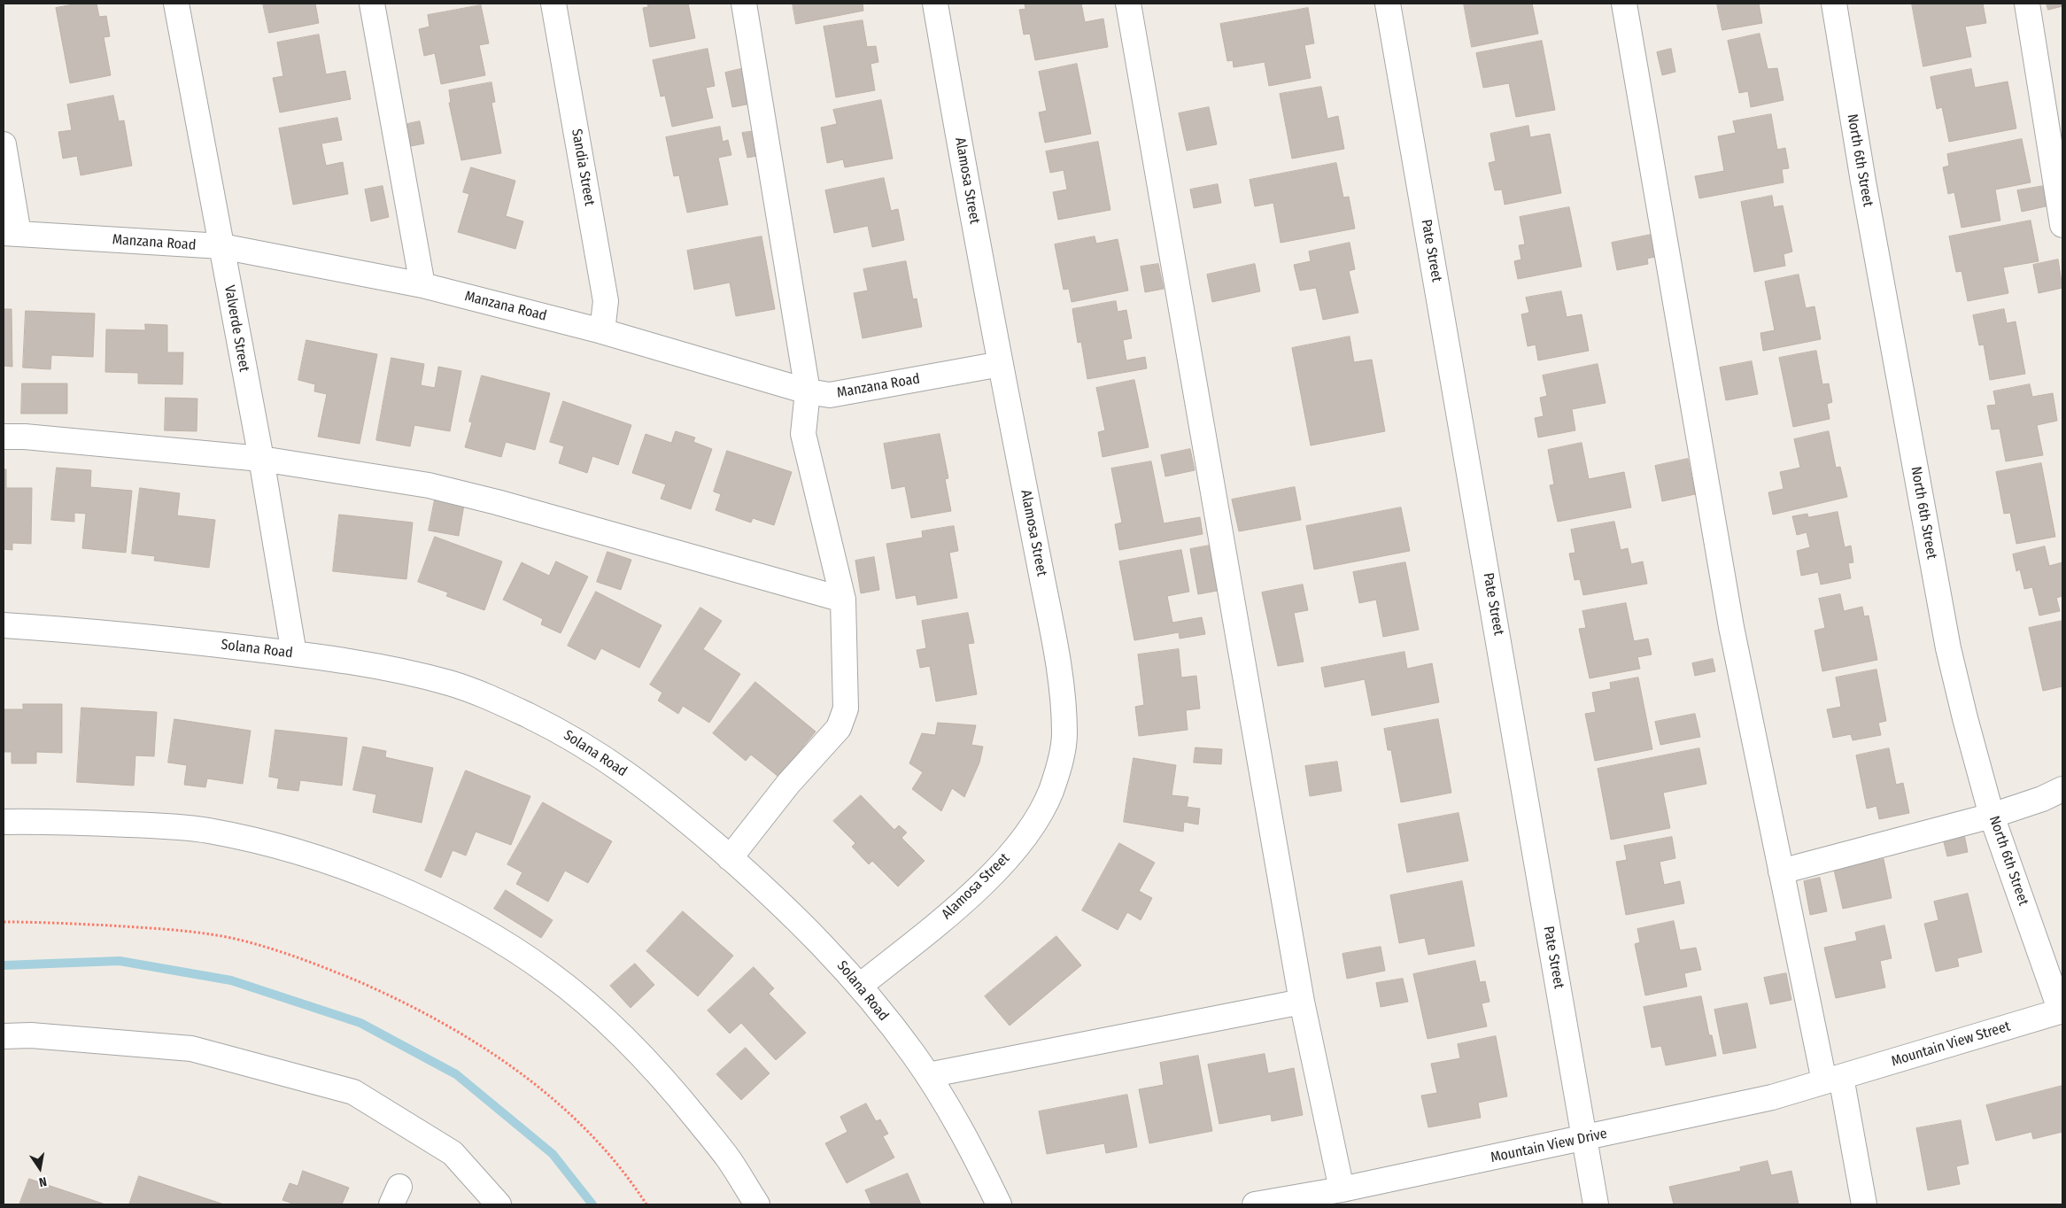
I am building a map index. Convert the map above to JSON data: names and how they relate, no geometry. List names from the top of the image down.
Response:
{
  "streets": {
    "street": [
      "North 6th Street",
      "Sandia Street",
      "Alamosa Street",
      "Manzana Road",
      "Pate Street",
      "Valverde Street",
      "Solana Road",
      "Mountain View Street",
      "Mountain View Drive"
    ]
  },
  "crossings": [
    ["North 6th Street", "Mountain View Street"],
    ["Sandia Street", "Manzana Road"],
    ["Alamosa Street", "Manzana Road"],
    ["Alamosa Street", "Solana Road"],
    ["Manzana Road", "Valverde Street"],
    ["Pate Street", "Mountain View Drive"],
    ["Valverde Street", "Solana Road"],
    ["Mountain View Street", "Mountain View Drive"]
  ],
  "north": "bottom"
}
